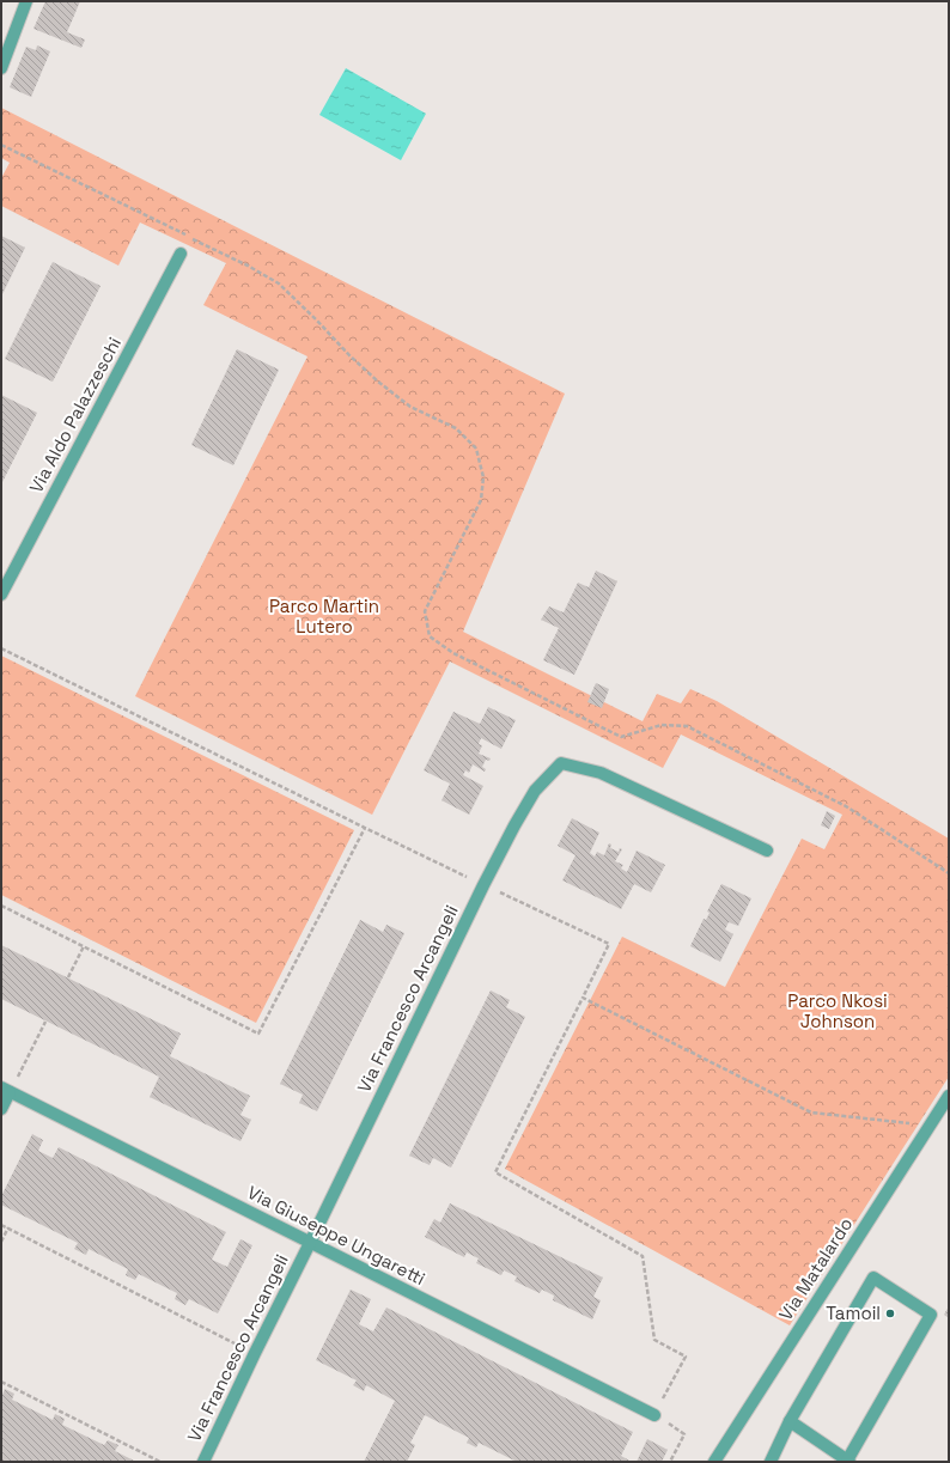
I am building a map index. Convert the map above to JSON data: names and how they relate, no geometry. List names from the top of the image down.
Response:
{
  "streets": {
    "street": [
      "Via Aldo Palazzeschi",
      "Via Francesco Arcangeli",
      "Via Giuseppe Ungaretti",
      "Via Matalardo"
    ]
  },
  "crossings": [
    ["Via Francesco Arcangeli", "Via Giuseppe Ungaretti"]
  ],
  "parks": ["Parco Martin Lutero", "Parco Nkosi Johnson"],
  "places": ["Tamoil"]
}
